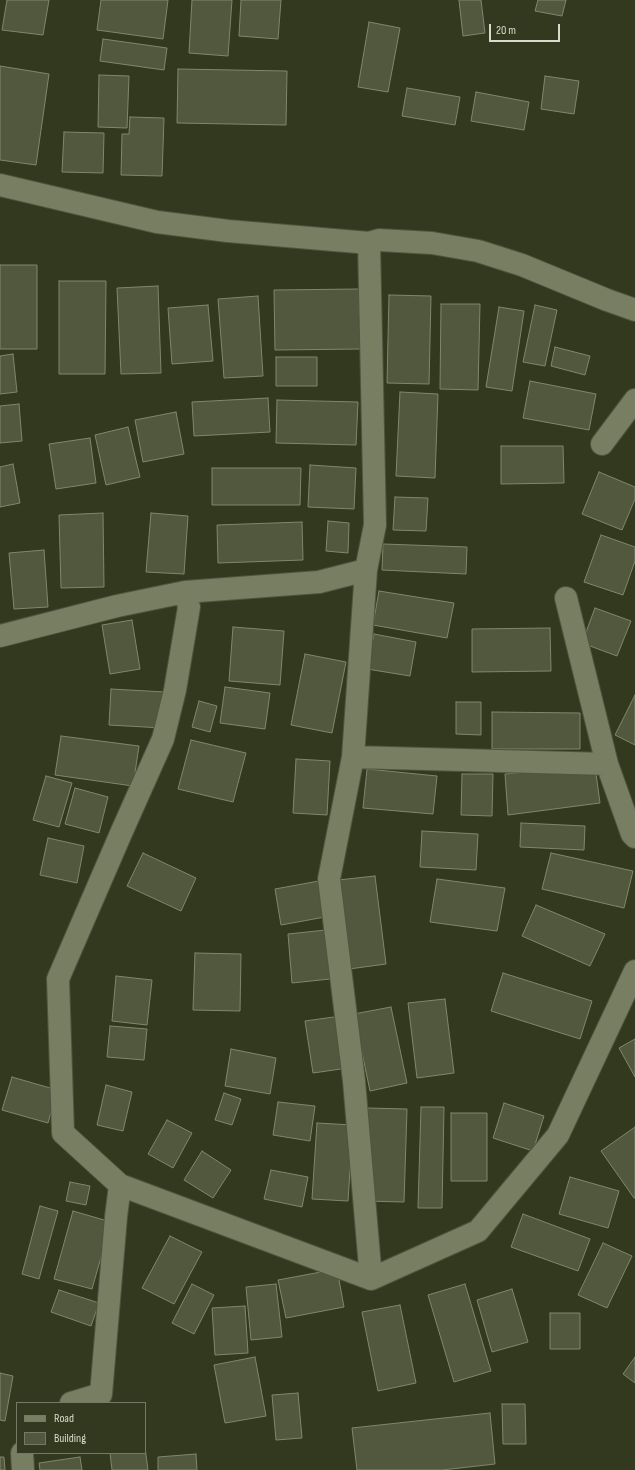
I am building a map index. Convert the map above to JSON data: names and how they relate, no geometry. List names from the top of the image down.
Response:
{
  "legend": ["Road", "Building"],
  "scale_bar": "20 m"
}
